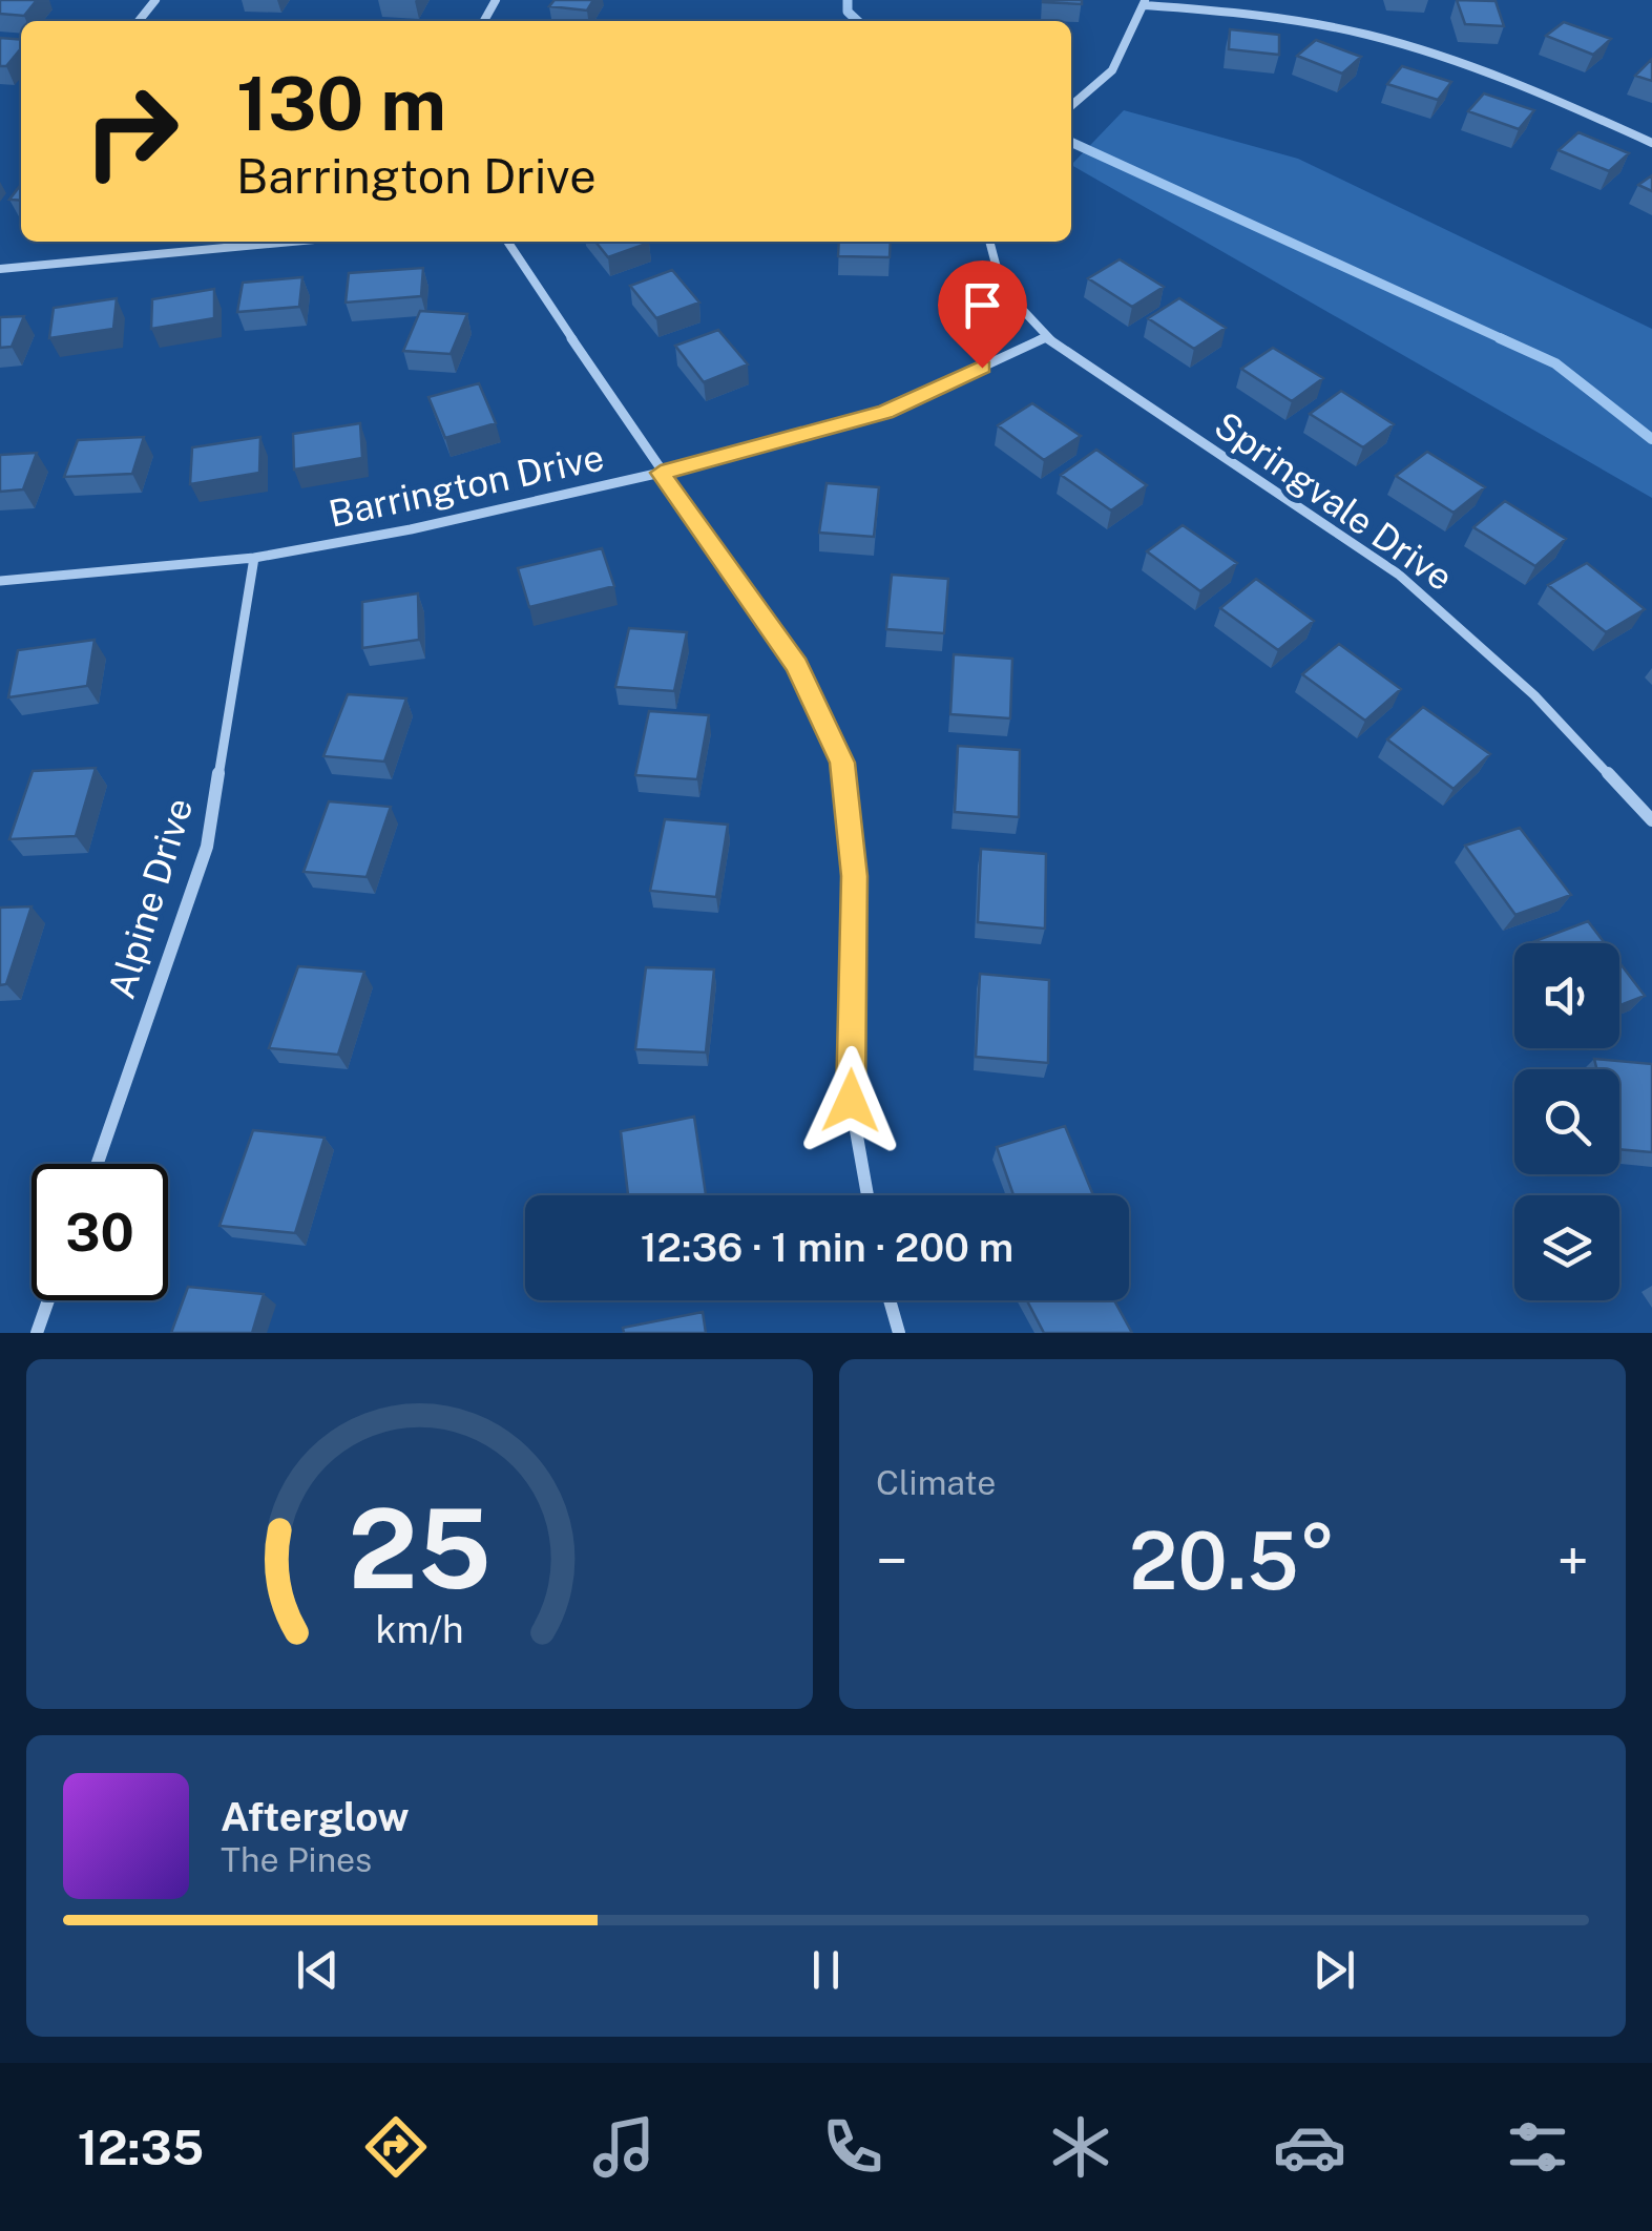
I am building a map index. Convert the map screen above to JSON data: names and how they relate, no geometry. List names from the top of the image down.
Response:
{
  "streets": {
    "street": ["Barrington Drive", "Springvale Drive", "Alpine Drive"]
  },
  "crossings": [
    ["Barrington Drive", "Springvale Drive"],
    ["Barrington Drive", "Alpine Drive"]
  ],
  "page": {
    "turn": ["130 m", "Barrington Drive"],
    "limit": "30",
    "trip": "12:36 · 1 min · 200 m",
    "tile": "Climate",
    "heat": ["−", "20.5°", "+"],
    "song": ["Afterglow", "The Pines"],
    "tabs": "12:35",
    "gauge": ["25", "km/h"]
  }
}
